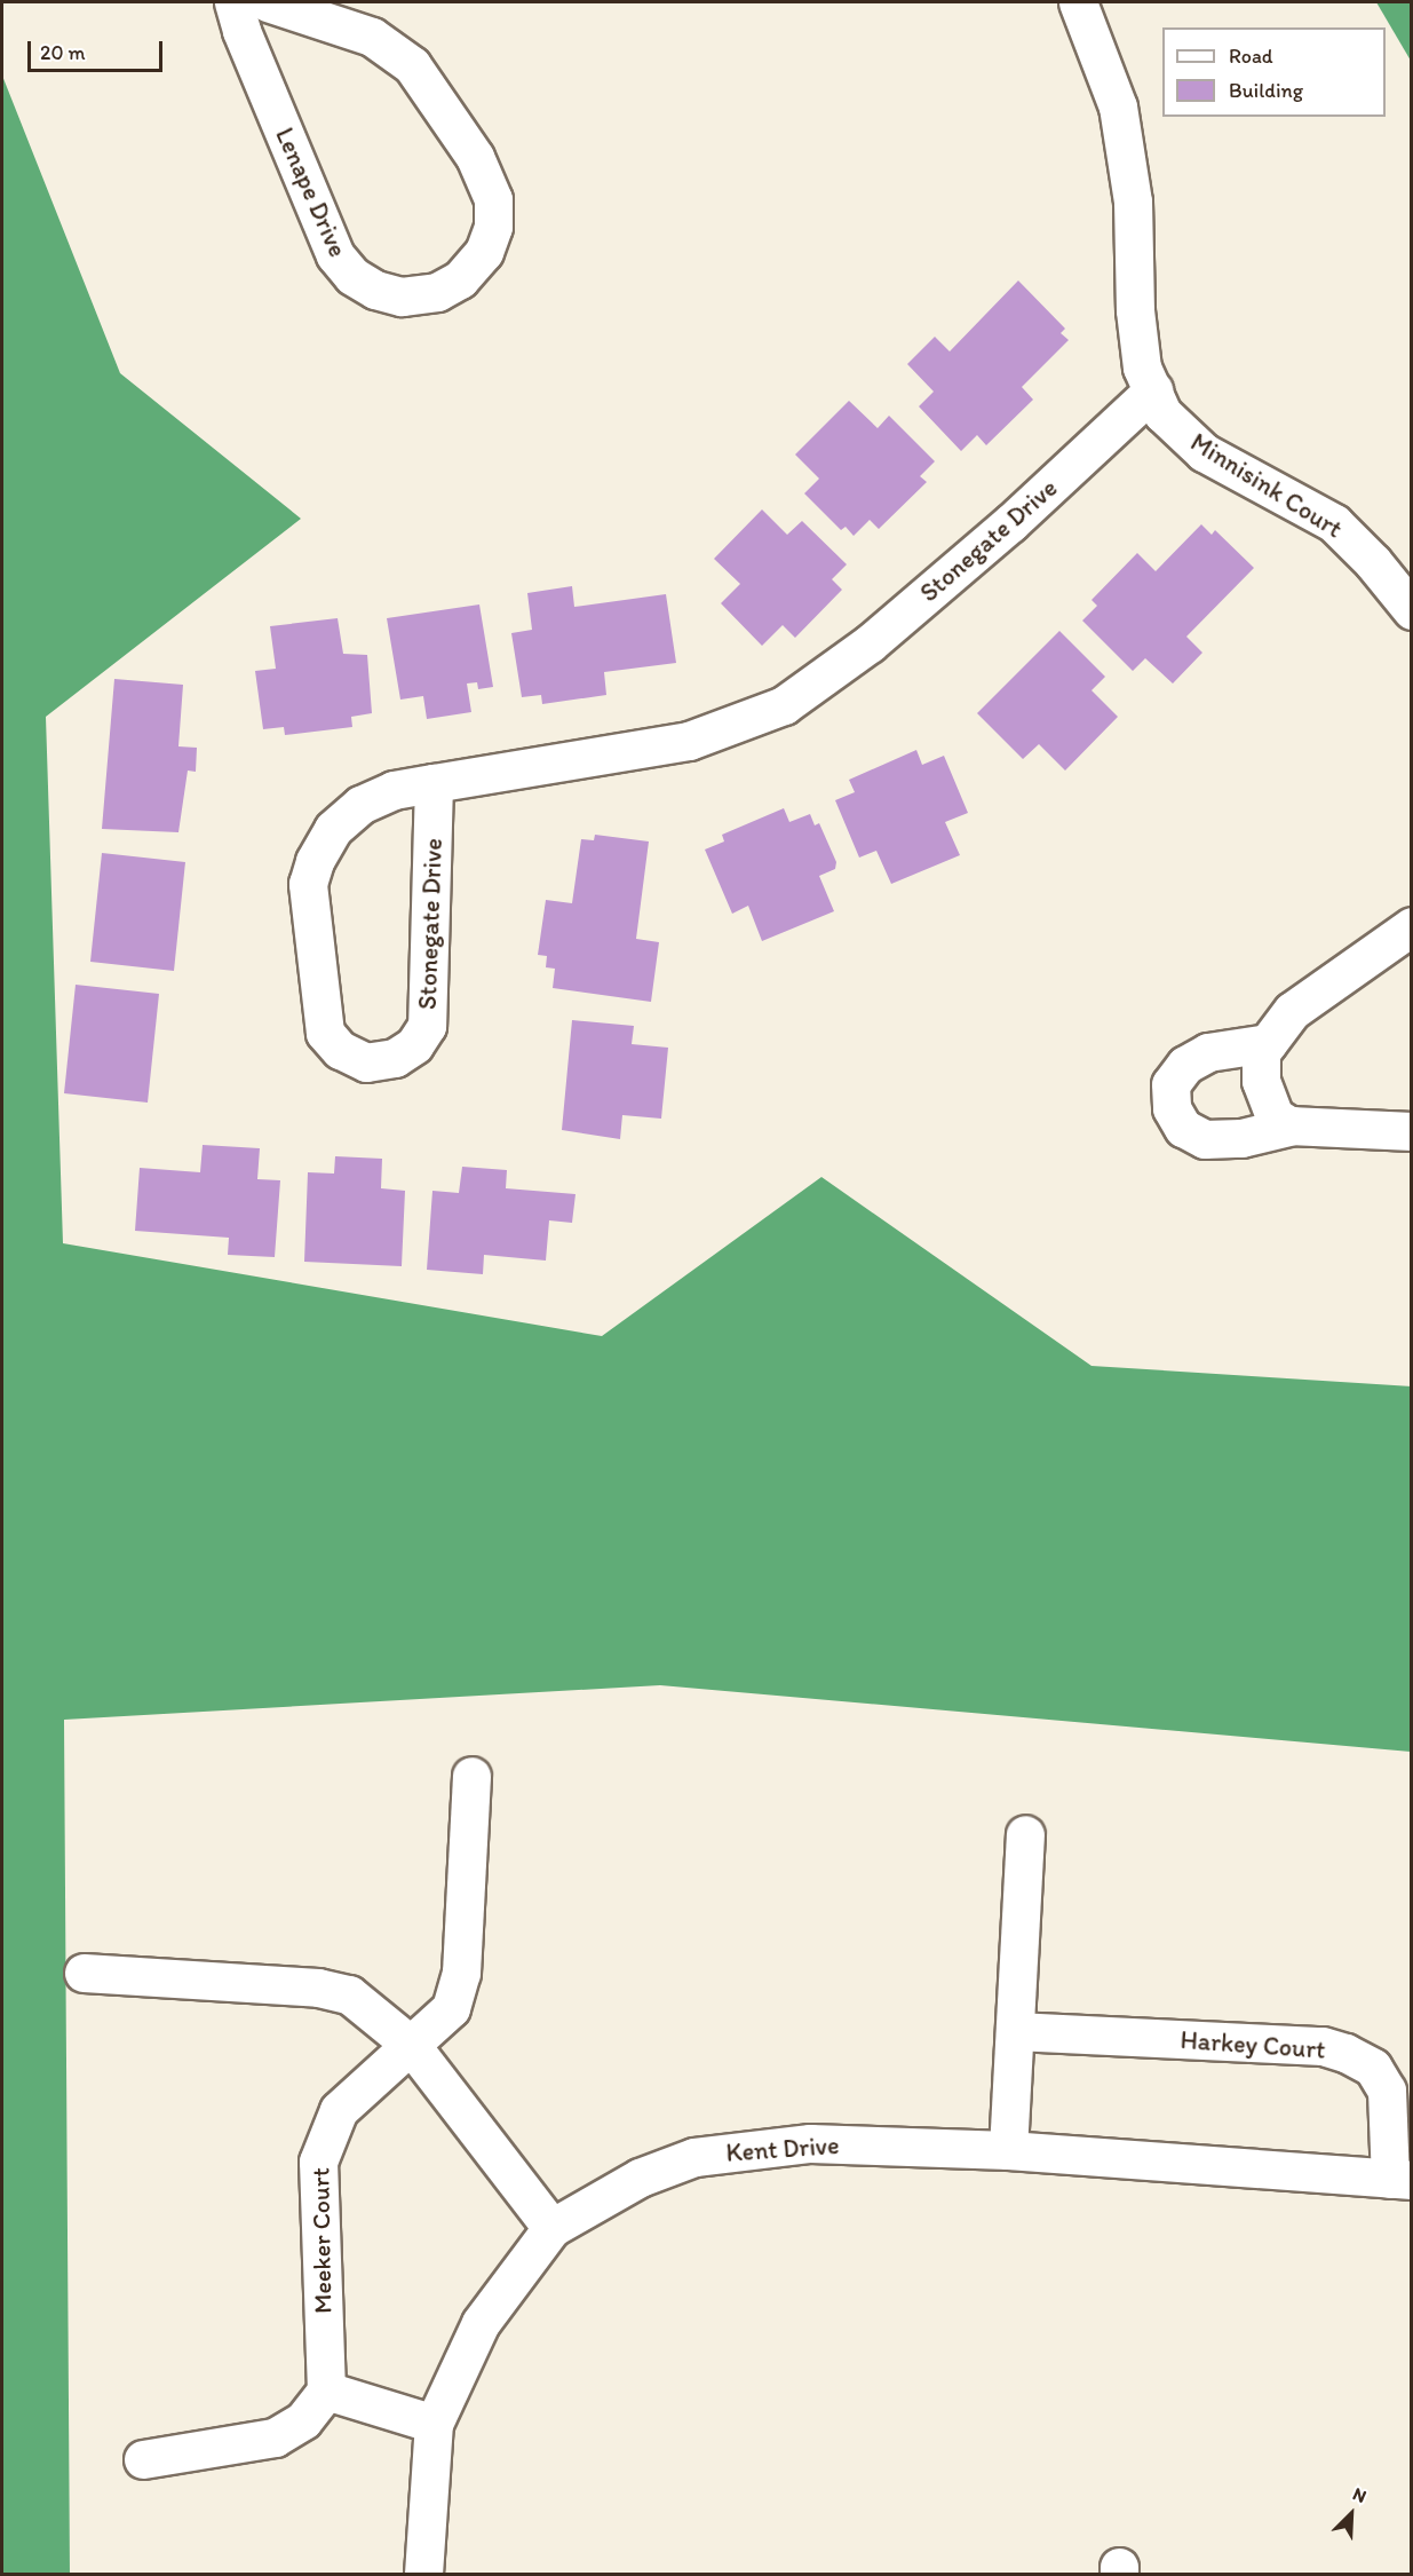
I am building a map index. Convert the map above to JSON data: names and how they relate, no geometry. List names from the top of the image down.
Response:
{
  "streets": {
    "street": [
      "Lenape Drive",
      "Minnisink Court",
      "Stonegate Drive",
      "Harkey Court",
      "Kent Drive",
      "Meeker Court"
    ]
  },
  "crossings": [
    ["Minnisink Court", "Stonegate Drive"],
    ["Harkey Court", "Kent Drive"]
  ],
  "legend": ["Road", "Building"],
  "scale_bar": "20 m",
  "north": "top right"
}
